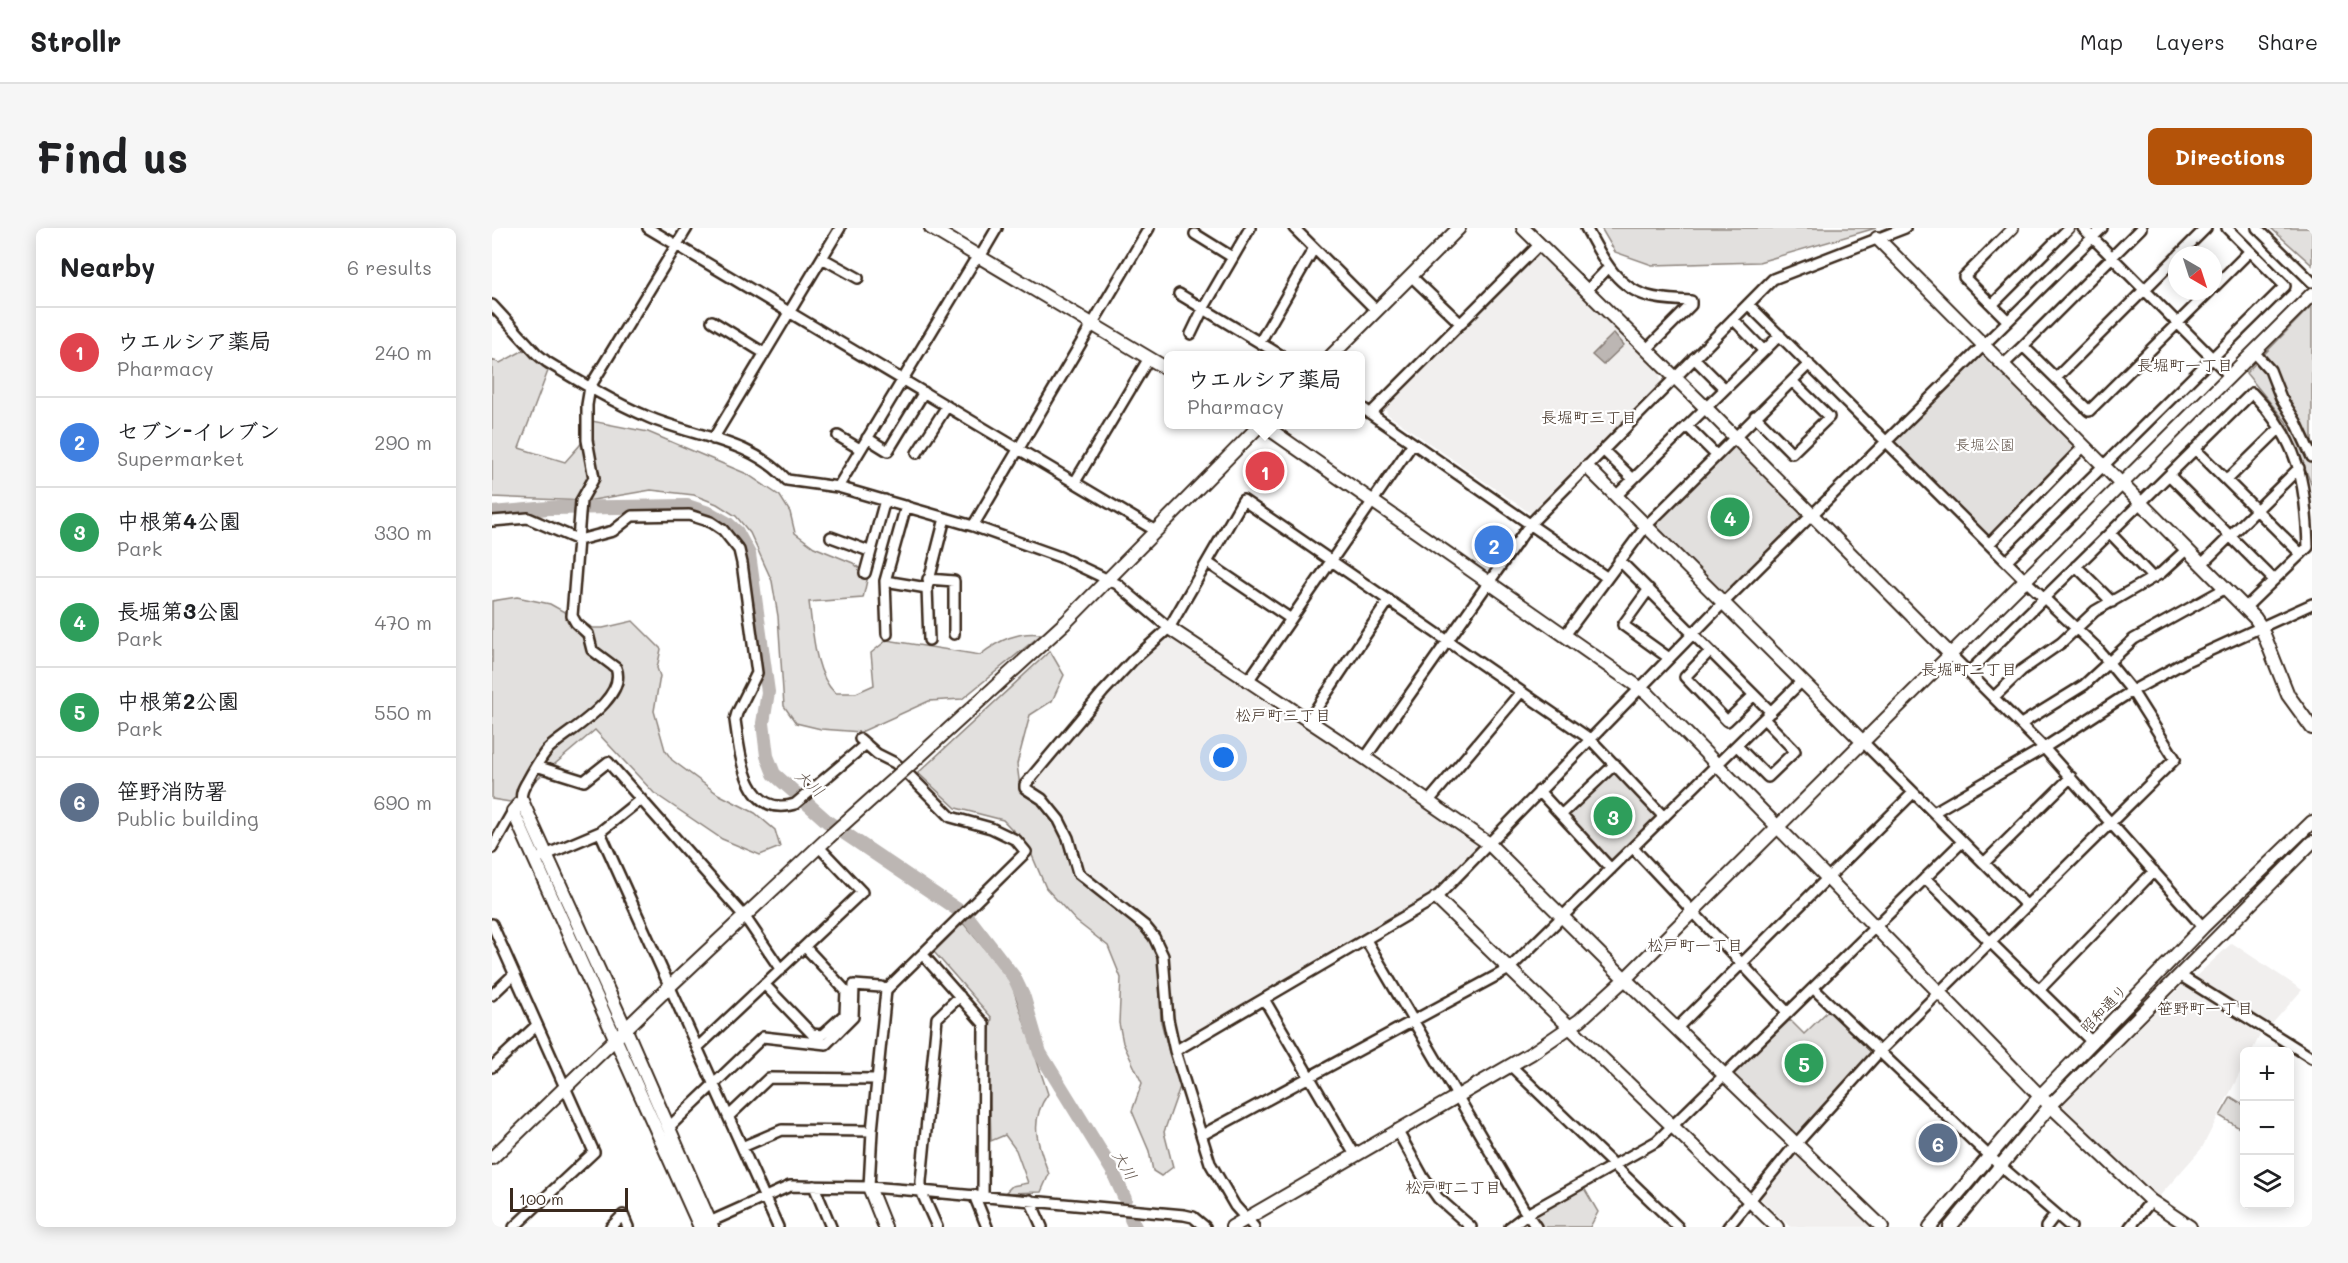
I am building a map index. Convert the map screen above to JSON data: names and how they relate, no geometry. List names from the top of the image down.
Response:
{
  "streets": {
    "street": ["昭和通り"]
  },
  "districts": [
    "長堀町一丁目",
    "長堀町三丁目",
    "長堀町二丁目",
    "松戸町三丁目",
    "松戸町一丁目",
    "笹野町一丁目",
    "松戸町二丁目"
  ],
  "water": ["大川"],
  "parks": ["長堀公園"],
  "scale_bar": "100 m",
  "north": "bottom right",
  "page": {
    "header": "Strollr",
    "nav": ["Map", "Layers", "Share"],
    "buttons": "Directions",
    "title": "Find us",
    "heading": ["Nearby", "6 results"],
    "list": [
      {
        "mark": "1",
        "name": "ウエルシア薬局",
        "note": "Pharmacy",
        "value": "240 m"
      },
      {
        "mark": "2",
        "name": "セブン-イレブン",
        "note": "Supermarket",
        "value": "290 m"
      },
      {
        "mark": "3",
        "name": "中根第4公園",
        "note": "Park",
        "value": "330 m"
      },
      {
        "mark": "4",
        "name": "長堀第3公園",
        "note": "Park",
        "value": "470 m"
      },
      {
        "mark": "5",
        "name": "中根第2公園",
        "note": "Park",
        "value": "550 m"
      },
      {
        "mark": "6",
        "name": "笹野消防署",
        "note": "Public building",
        "value": "690 m"
      }
    ],
    "popup": ["ウエルシア薬局", "Pharmacy"],
    "pins": [
      "1",
      "4",
      "2",
      "3",
      "5",
      "6"
    ],
    "map_buttons": ["+", "−"],
    "scale": "100 m"
  }
}
